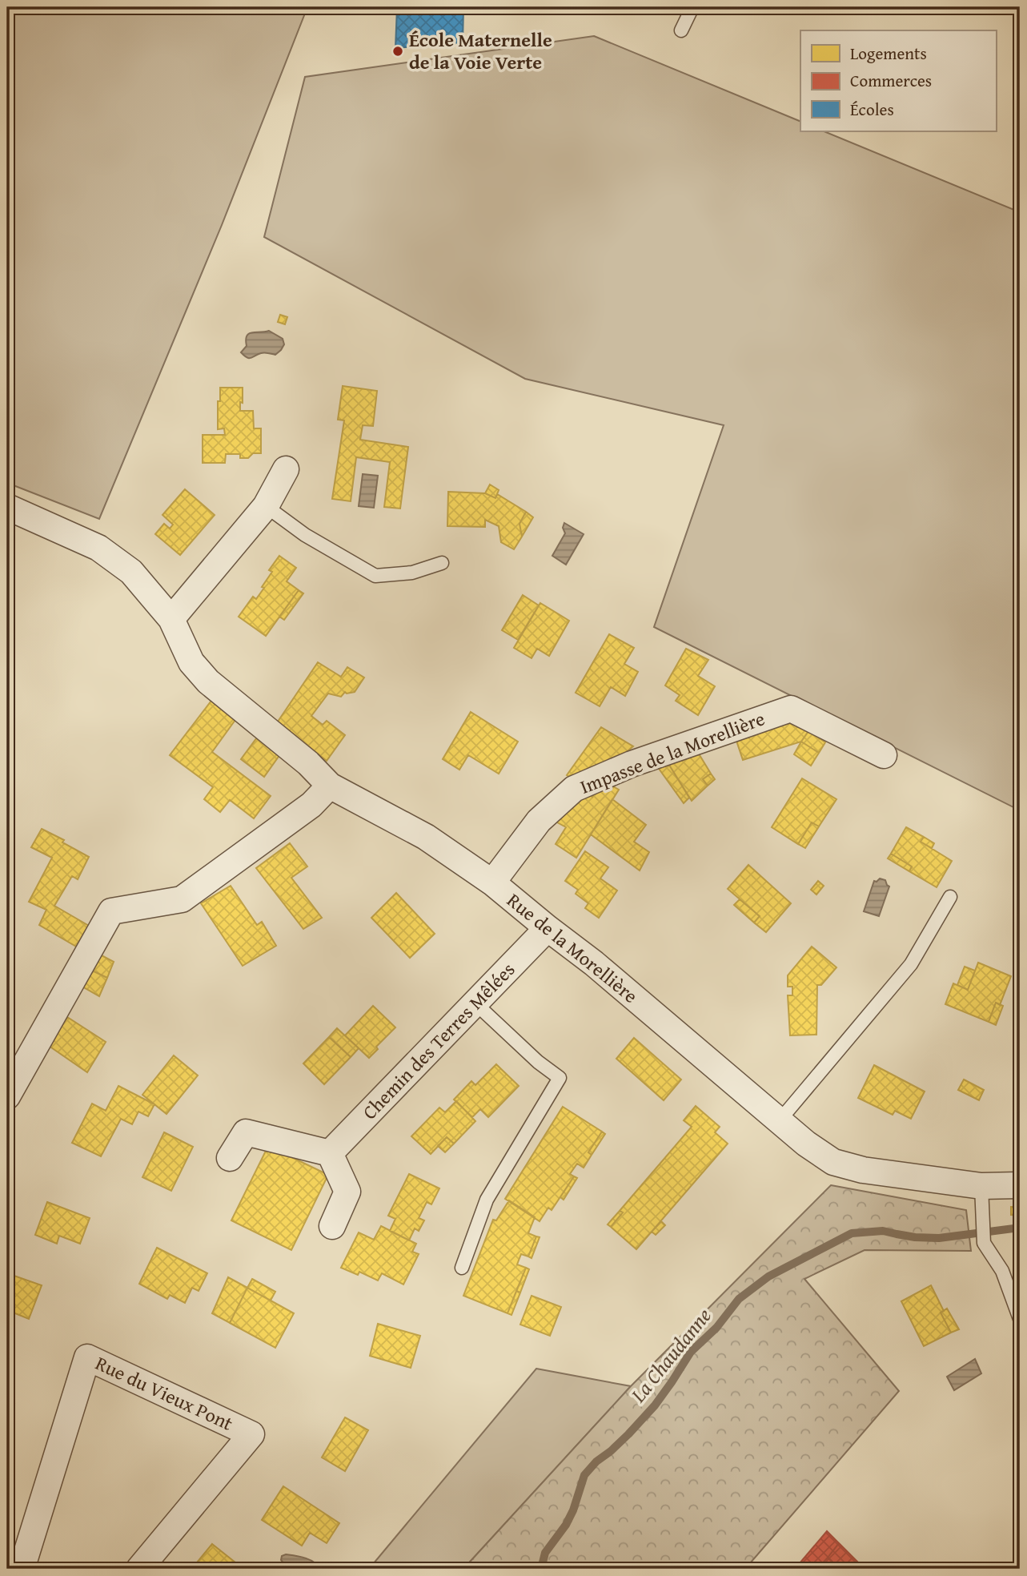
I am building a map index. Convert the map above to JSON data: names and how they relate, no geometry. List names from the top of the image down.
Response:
{
  "streets": {
    "street": [
      "Impasse de la Morellière",
      "Rue de la Morellière",
      "Chemin des Terres Mêlées",
      "Rue du Vieux Pont"
    ]
  },
  "crossings": [
    ["Impasse de la Morellière", "Rue de la Morellière"],
    ["Rue de la Morellière", "Chemin des Terres Mêlées"]
  ],
  "water": ["La Chaudanne"],
  "places": ["École Maternelle de la Voie Verte"],
  "legend": ["Logements", "Commerces", "Écoles"]
}
